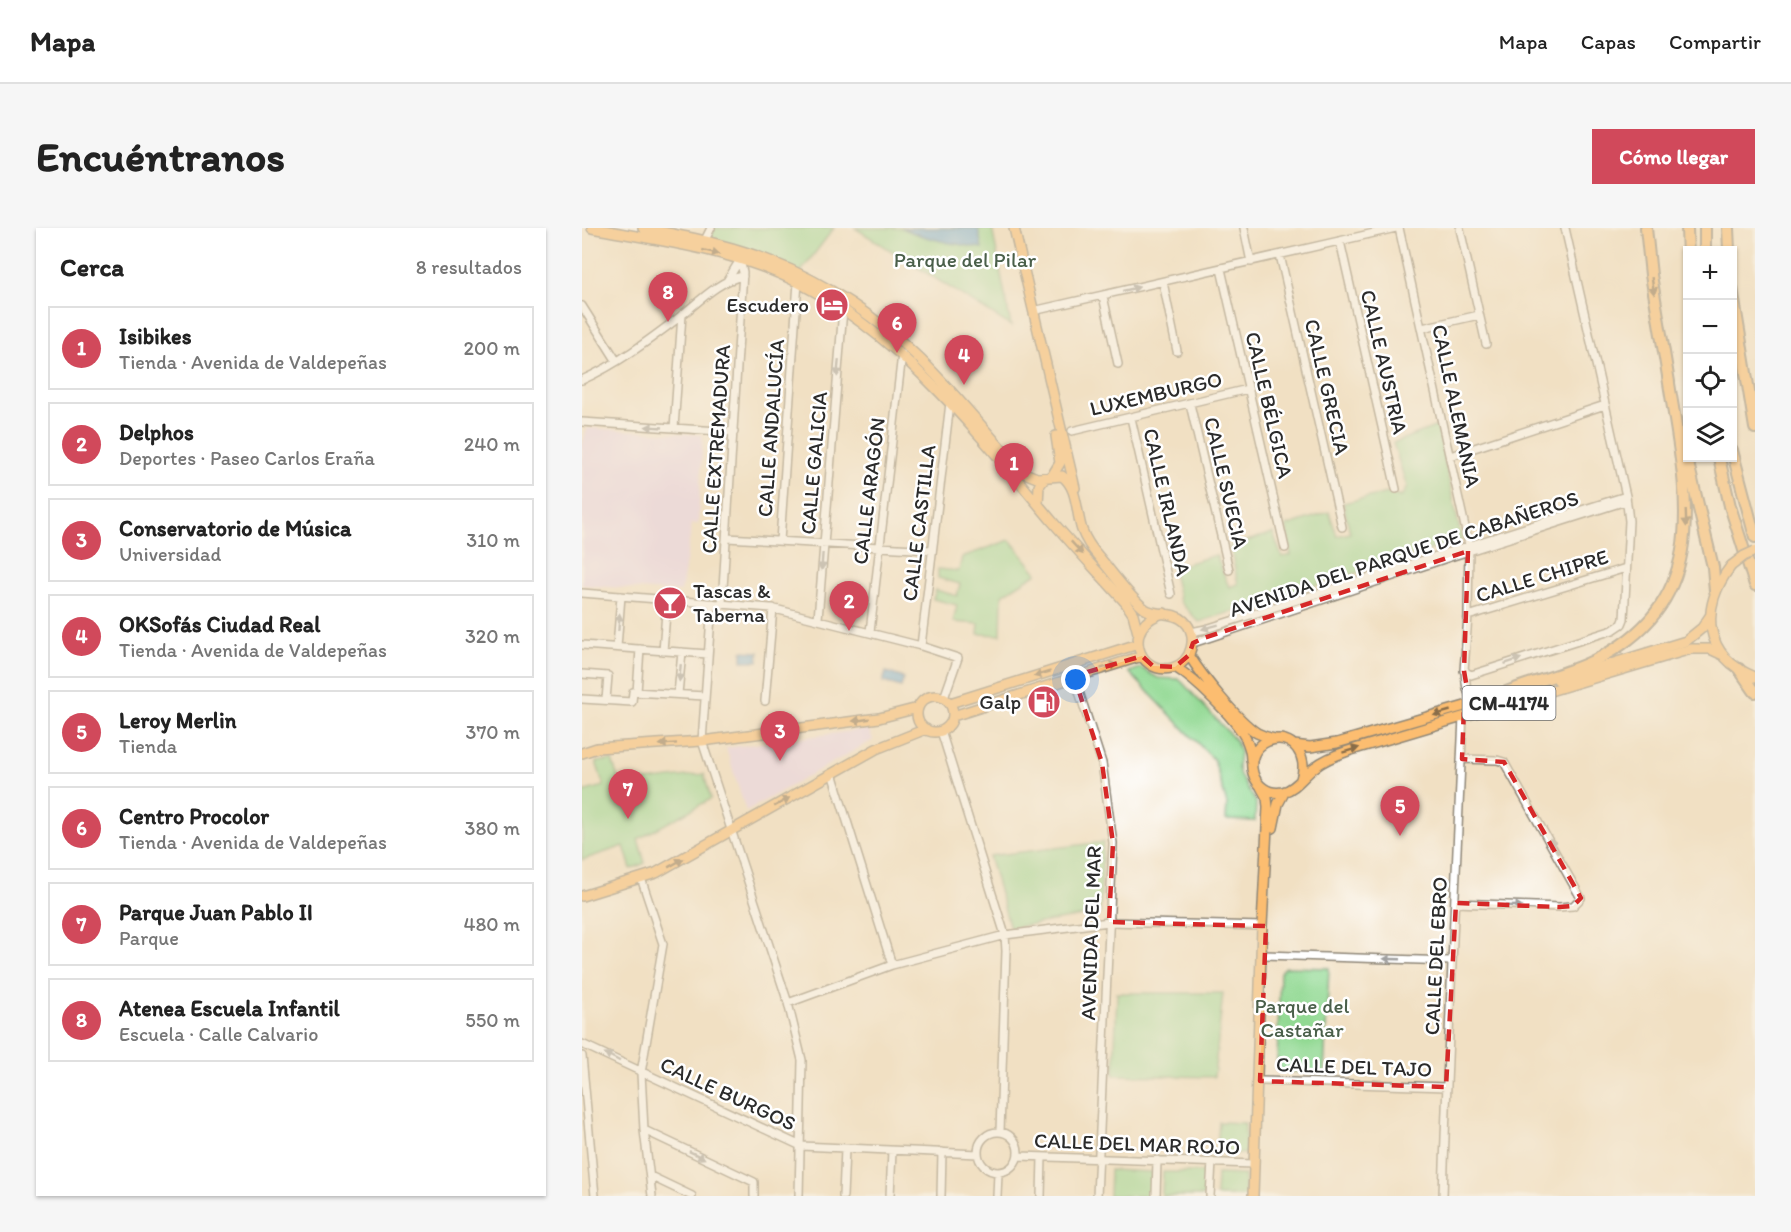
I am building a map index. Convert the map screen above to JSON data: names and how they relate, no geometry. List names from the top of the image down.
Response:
{
  "streets": {
    "main road": ["CM-4174"],
    "street": [
      "CALLE AUSTRIA",
      "CALLE GRECIA",
      "LUXEMBURGO",
      "CALLE BÉLGICA",
      "CALLE ALEMANIA",
      "CALLE ANDALUCÍA",
      "CALLE EXTREMADURA",
      "CALLE GALICIA",
      "CALLE SUECIA",
      "CALLE ARAGÓN",
      "CALLE IRLANDA",
      "CALLE CASTILLA",
      "AVENIDA DEL PARQUE DE CABAÑEROS",
      "CALLE CHIPRE",
      "AVENIDA DEL MAR",
      "CALLE DEL EBRO",
      "CALLE DEL TAJO",
      "CALLE BURGOS",
      "CALLE DEL MAR ROJO"
    ]
  },
  "crossings": [
    ["LUXEMBURGO", "CALLE BÉLGICA"],
    ["LUXEMBURGO", "CALLE SUECIA"],
    ["LUXEMBURGO", "CALLE IRLANDA"],
    ["CALLE ALEMANIA", "AVENIDA DEL PARQUE DE CABAÑEROS"],
    ["CALLE ALEMANIA", "CALLE CHIPRE"],
    ["CALLE ALEMANIA", "CM-4174"],
    ["CM-4174", "CALLE DEL EBRO"],
    ["AVENIDA DEL MAR", "CALLE DEL MAR ROJO"],
    ["CALLE DEL EBRO", "CALLE DEL TAJO"]
  ],
  "one_way": ["CALLE GALICIA"],
  "parks": ["Parque del Pilar", "Parque del Castañar"],
  "places": {
    "hotel": ["Escudero"],
    "bar": ["Tascas & Taberna"],
    "fuel station": ["Galp"]
  },
  "page": {
    "header": "Mapa",
    "nav": ["Mapa", "Capas", "Compartir"],
    "buttons": "Cómo llegar",
    "title": "Encuéntranos",
    "heading": ["Cerca", "8 resultados"],
    "map_buttons": ["+", "−"],
    "pins": [
      "8",
      "6",
      "4",
      "1",
      "2",
      "3",
      "7",
      "5"
    ],
    "list": [
      {
        "mark": "1",
        "name": "Isibikes",
        "note": "Tienda · Avenida de Valdepeñas",
        "value": "200 m"
      },
      {
        "mark": "2",
        "name": "Delphos",
        "note": "Deportes · Paseo Carlos Eraña",
        "value": "240 m"
      },
      {
        "mark": "3",
        "name": "Conservatorio de Música",
        "note": "Universidad",
        "value": "310 m"
      },
      {
        "mark": "4",
        "name": "OKSofás Ciudad Real",
        "note": "Tienda · Avenida de Valdepeñas",
        "value": "320 m"
      },
      {
        "mark": "5",
        "name": "Leroy Merlin",
        "note": "Tienda",
        "value": "370 m"
      },
      {
        "mark": "6",
        "name": "Centro Procolor",
        "note": "Tienda · Avenida de Valdepeñas",
        "value": "380 m"
      },
      {
        "mark": "7",
        "name": "Parque Juan Pablo II",
        "note": "Parque",
        "value": "480 m"
      },
      {
        "mark": "8",
        "name": "Atenea Escuela Infantil",
        "note": "Escuela · Calle Calvario",
        "value": "550 m"
      }
    ]
  }
}
